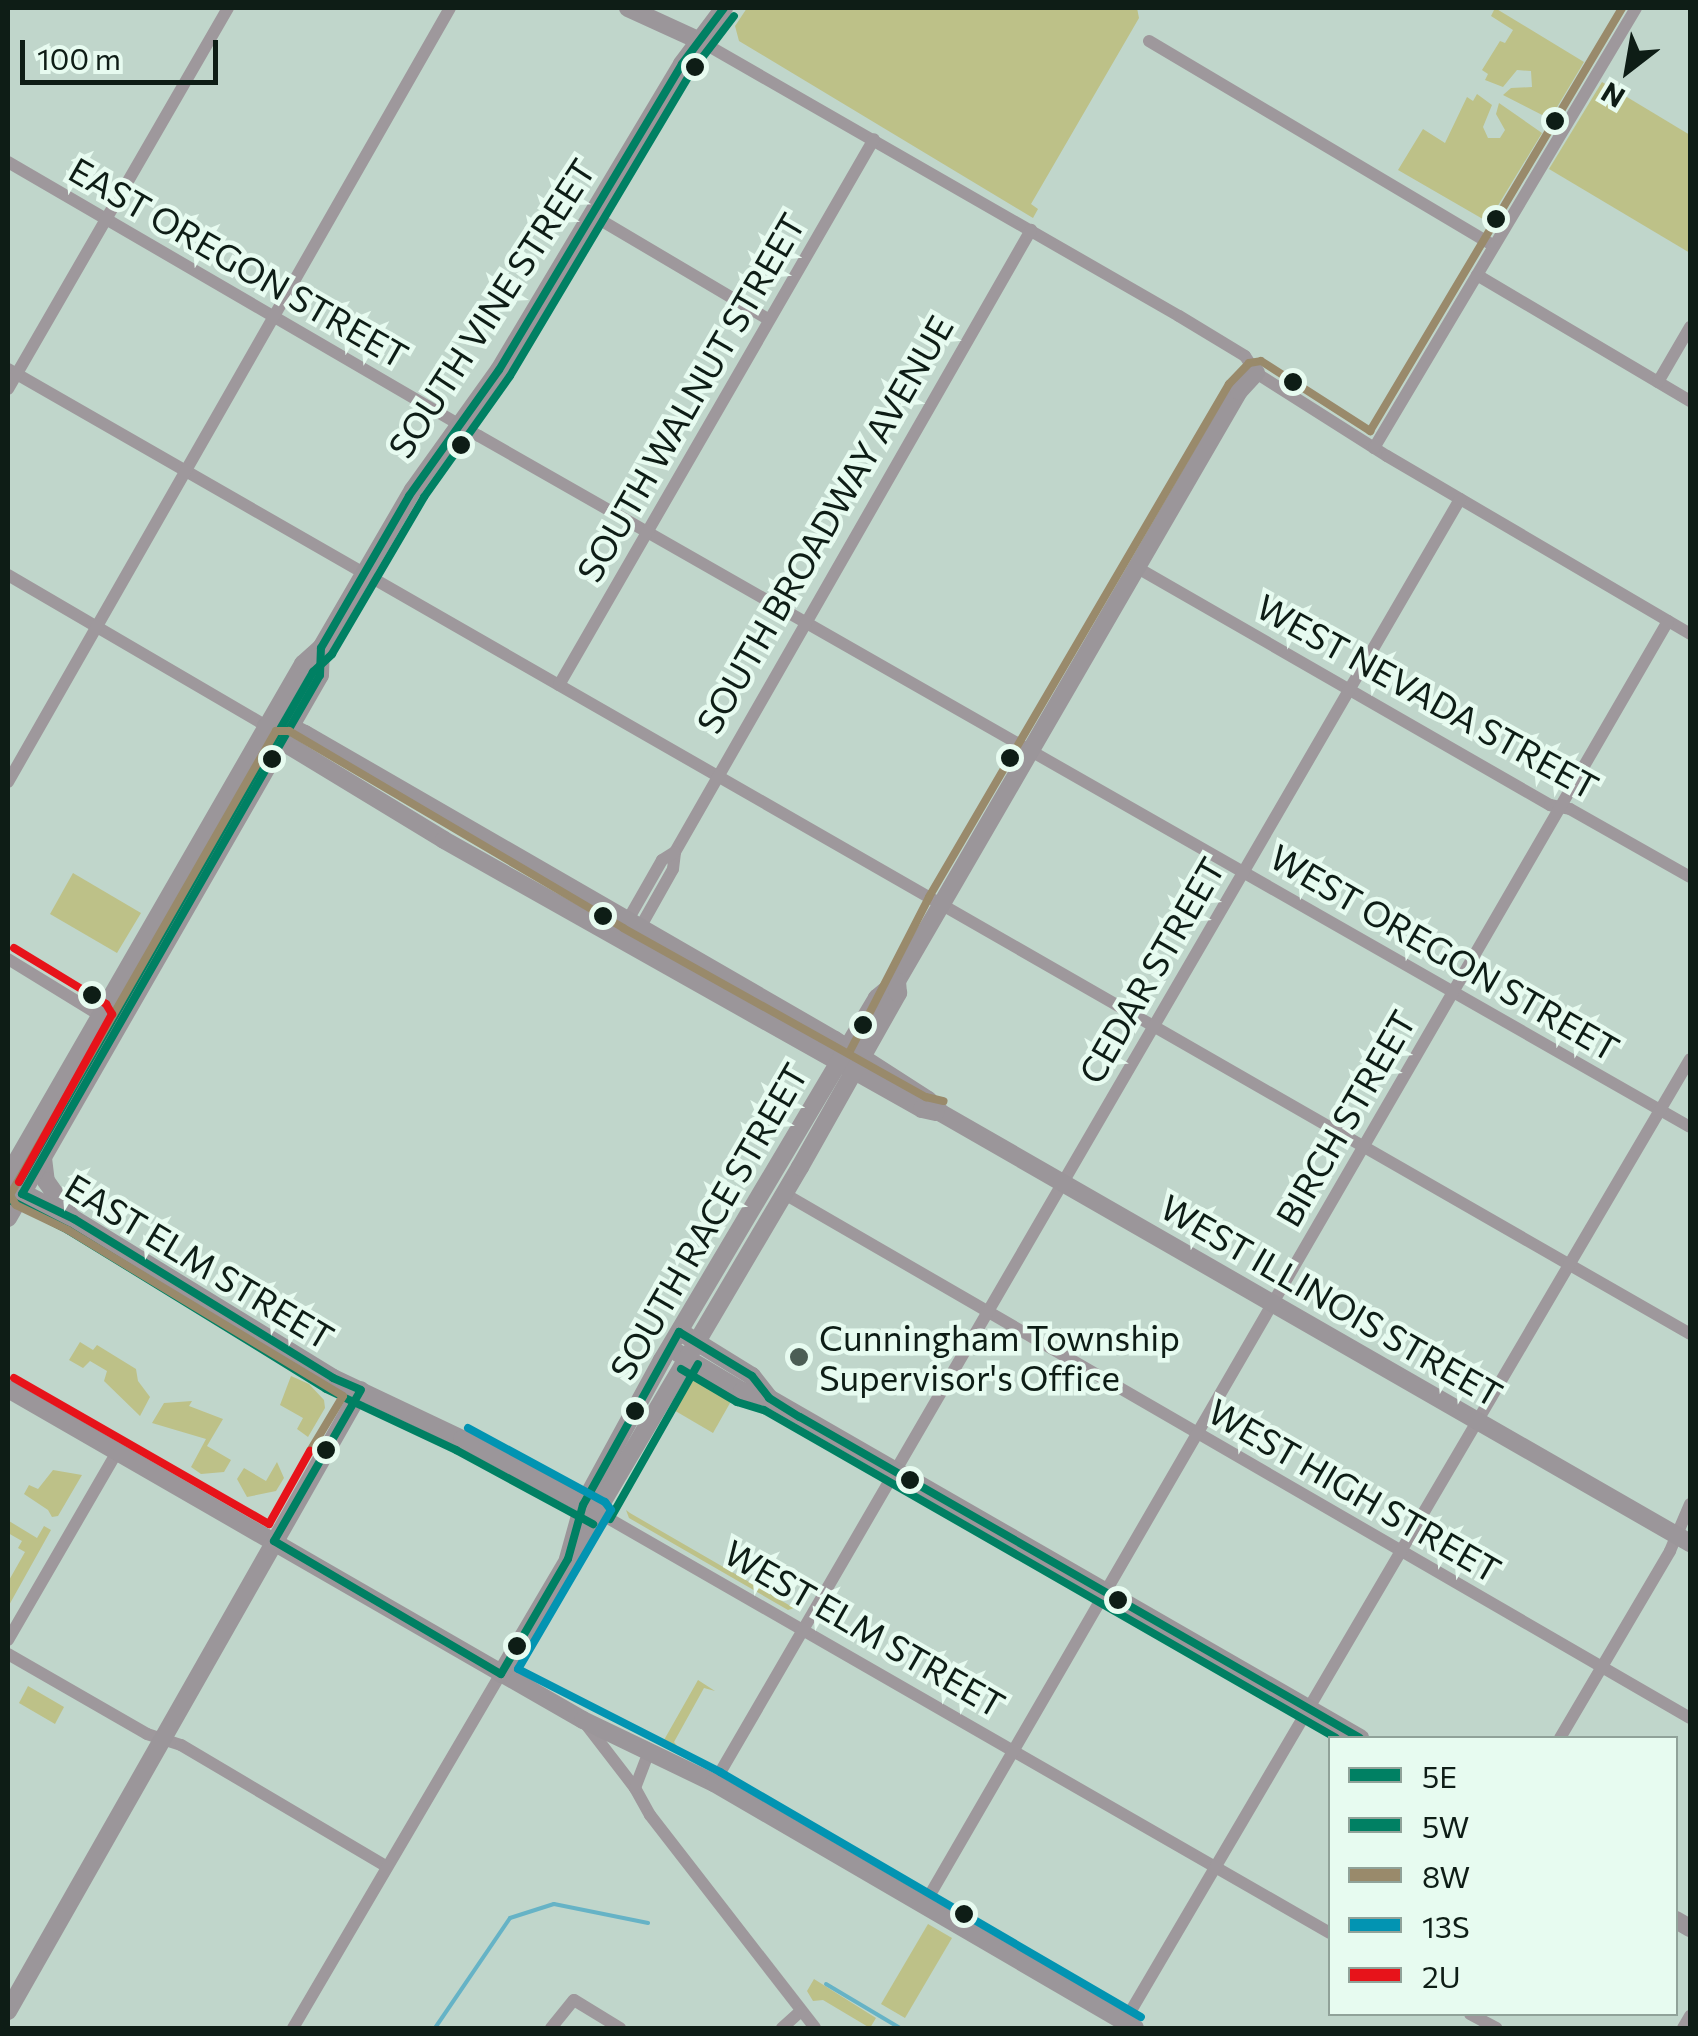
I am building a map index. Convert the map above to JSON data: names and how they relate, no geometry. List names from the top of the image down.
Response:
{
  "streets": {
    "street": [
      "EAST OREGON STREET",
      "SOUTH VINE STREET",
      "SOUTH WALNUT STREET",
      "SOUTH BROADWAY AVENUE",
      "WEST NEVADA STREET",
      "WEST OREGON STREET",
      "CEDAR STREET",
      "BIRCH STREET",
      "SOUTH RACE STREET",
      "EAST ELM STREET",
      "WEST ILLINOIS STREET",
      "WEST HIGH STREET",
      "WEST ELM STREET"
    ]
  },
  "crossings": [
    ["EAST OREGON STREET", "SOUTH VINE STREET"],
    ["EAST OREGON STREET", "SOUTH WALNUT STREET"],
    ["EAST OREGON STREET", "SOUTH BROADWAY AVENUE"],
    ["EAST OREGON STREET", "WEST OREGON STREET"],
    ["SOUTH VINE STREET", "EAST ELM STREET"],
    ["SOUTH BROADWAY AVENUE", "WEST OREGON STREET"],
    ["SOUTH BROADWAY AVENUE", "WEST ILLINOIS STREET"],
    ["WEST NEVADA STREET", "CEDAR STREET"],
    ["WEST NEVADA STREET", "BIRCH STREET"],
    ["WEST NEVADA STREET", "SOUTH RACE STREET"],
    ["WEST OREGON STREET", "CEDAR STREET"],
    ["WEST OREGON STREET", "BIRCH STREET"],
    ["WEST OREGON STREET", "SOUTH RACE STREET"],
    ["CEDAR STREET", "WEST ILLINOIS STREET"],
    ["CEDAR STREET", "WEST HIGH STREET"],
    ["CEDAR STREET", "WEST ELM STREET"],
    ["BIRCH STREET", "WEST ILLINOIS STREET"],
    ["BIRCH STREET", "WEST HIGH STREET"],
    ["BIRCH STREET", "WEST ELM STREET"],
    ["SOUTH RACE STREET", "WEST ILLINOIS STREET"],
    ["SOUTH RACE STREET", "WEST HIGH STREET"],
    ["SOUTH RACE STREET", "WEST ELM STREET"],
    ["EAST ELM STREET", "WEST ELM STREET"]
  ],
  "places": ["Cunningham Township Supervisor's Office"],
  "lines": [
    "transit line 5E",
    "transit line 8W",
    "transit line 5W",
    "transit line 2U",
    "transit line 13S"
  ],
  "legend": [
    "5E",
    "5W",
    "8W",
    "13S",
    "2U"
  ],
  "scale_bar": "100 m",
  "north": "bottom left"
}
